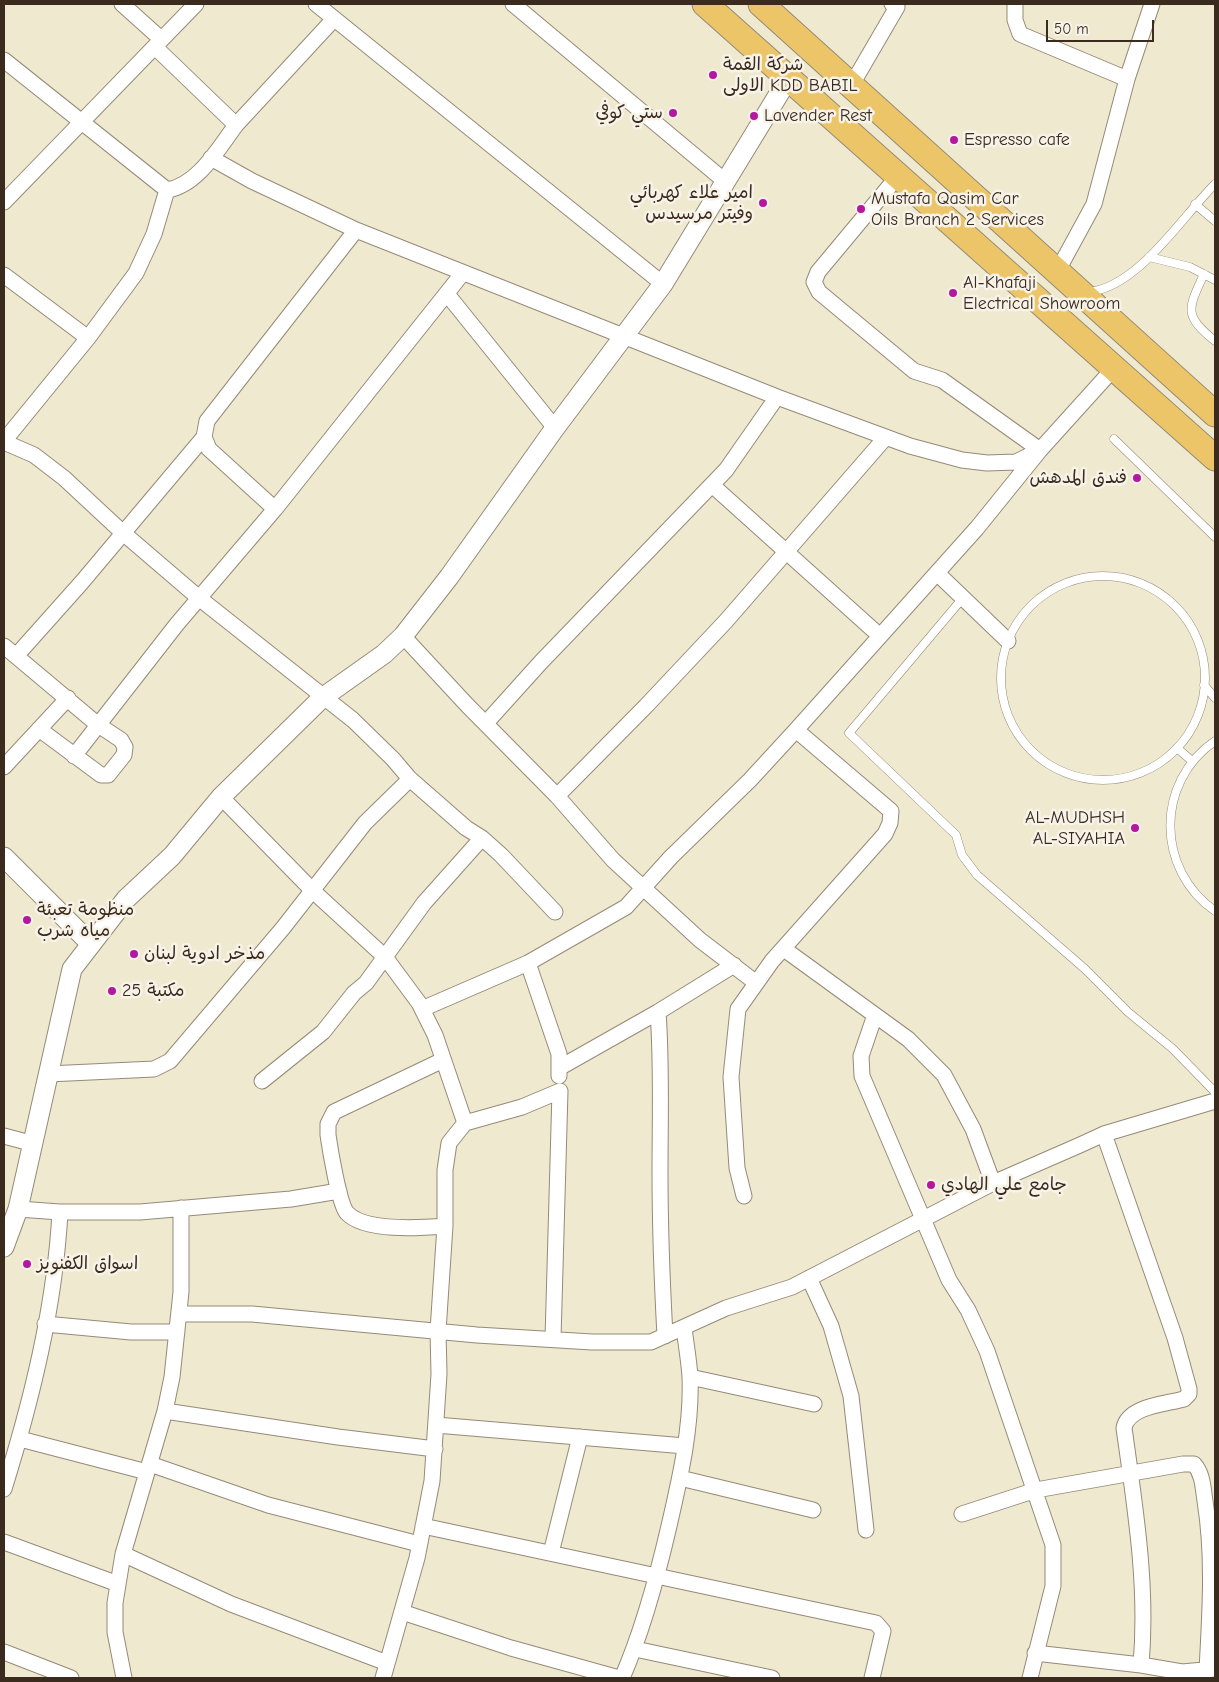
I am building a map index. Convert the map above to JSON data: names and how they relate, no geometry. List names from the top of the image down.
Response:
{
  "places": [
    "شركة القمة الاولى KDD BABIL",
    "ستي كوفي",
    "Lavender Rest",
    "Espresso cafe",
    "امير علاء كهربائي وفيتر مرسيدس",
    "Mustafa Qasim Car Oils Branch 2 Services",
    "Al-Khafaji Electrical Showroom",
    "فندق المدهش",
    "AL-MUDHSH AL-SIYAHIA",
    "منظومة تعبئة مياه شرب",
    "مذخر ادوية لبنان",
    "مكتبة 25",
    "جامع علي الهادي",
    "اسواق الكفنويز"
  ],
  "scale_bar": "50 m"
}
